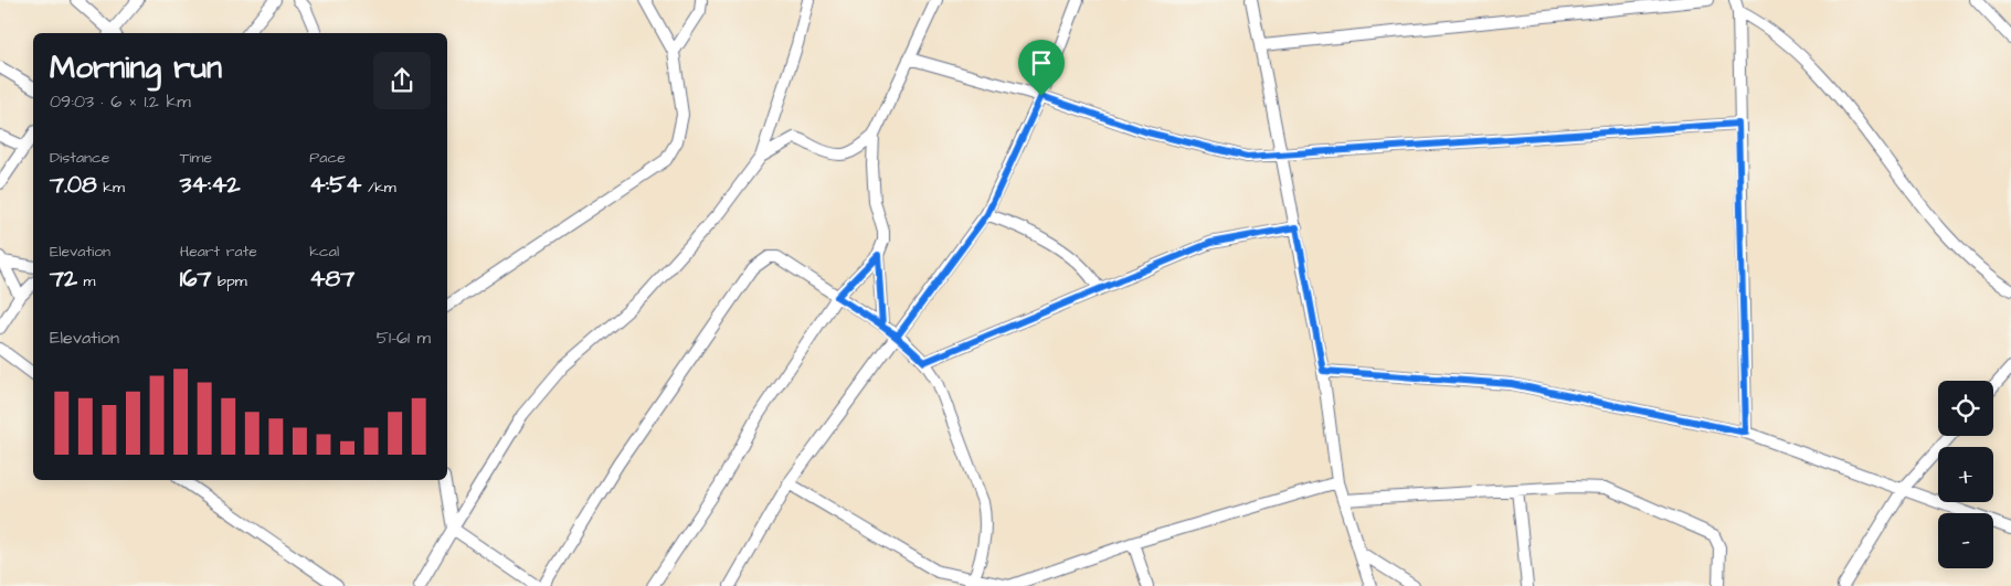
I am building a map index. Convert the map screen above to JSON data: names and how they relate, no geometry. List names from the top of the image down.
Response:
{
  "page": {
    "heading": ["Morning run", "09:03 · 6 × 1.2 km"],
    "stats": [
      ["Distance", "7.08 km"],
      ["Time", "34:42"],
      ["Pace", "4:54 /km"],
      ["Elevation", "72 m"],
      ["Heart rate", "167 bpm"],
      ["kcal", "487"]
    ],
    "chart": ["Elevation", "51–61 m"],
    "map_buttons": ["+", "−"]
  }
}
